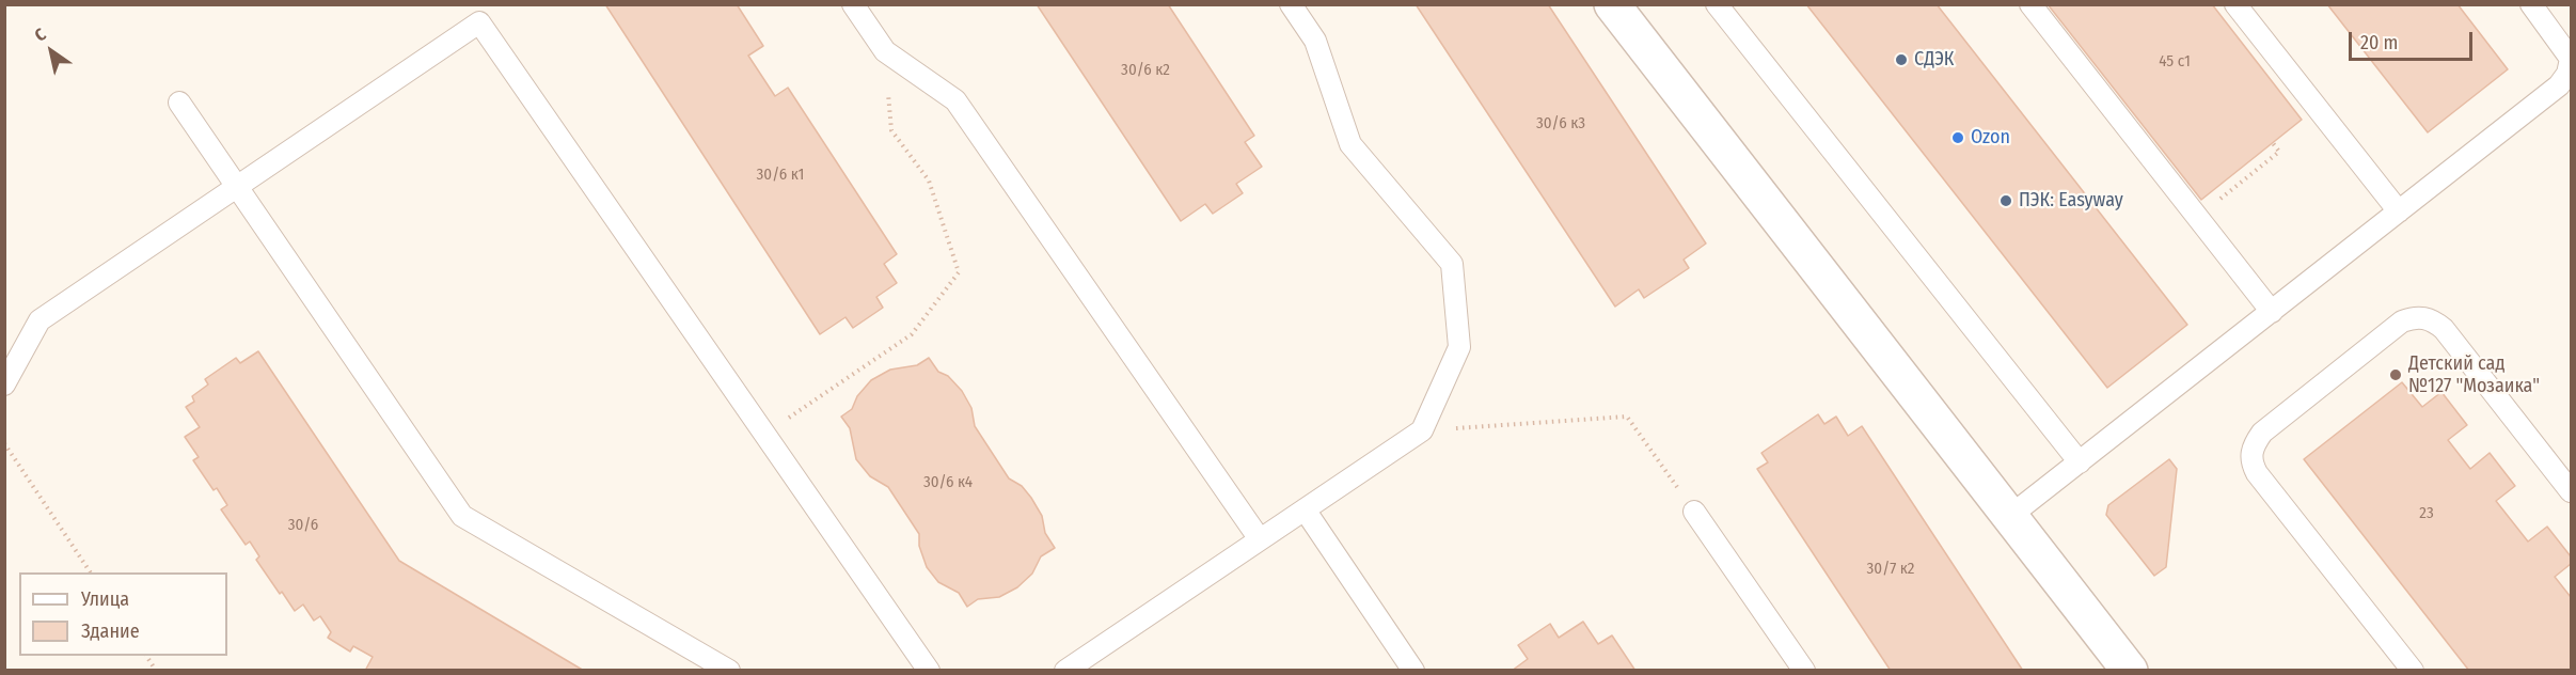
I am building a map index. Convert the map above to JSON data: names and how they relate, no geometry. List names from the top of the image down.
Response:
{
  "places": [
    "СДЭК",
    "Ozon",
    "ПЭК: Easyway",
    "Детский сад №127 \"Мозаика\""
  ],
  "house_numbers": [
    "45 с1",
    "30/6 к2",
    "30/6 к3",
    "30/6 к1",
    "30/6 к4",
    "23",
    "30/6",
    "30/7 к2"
  ],
  "legend": ["Улица", "Здание"],
  "scale_bar": "20 m",
  "north": "top left"
}
